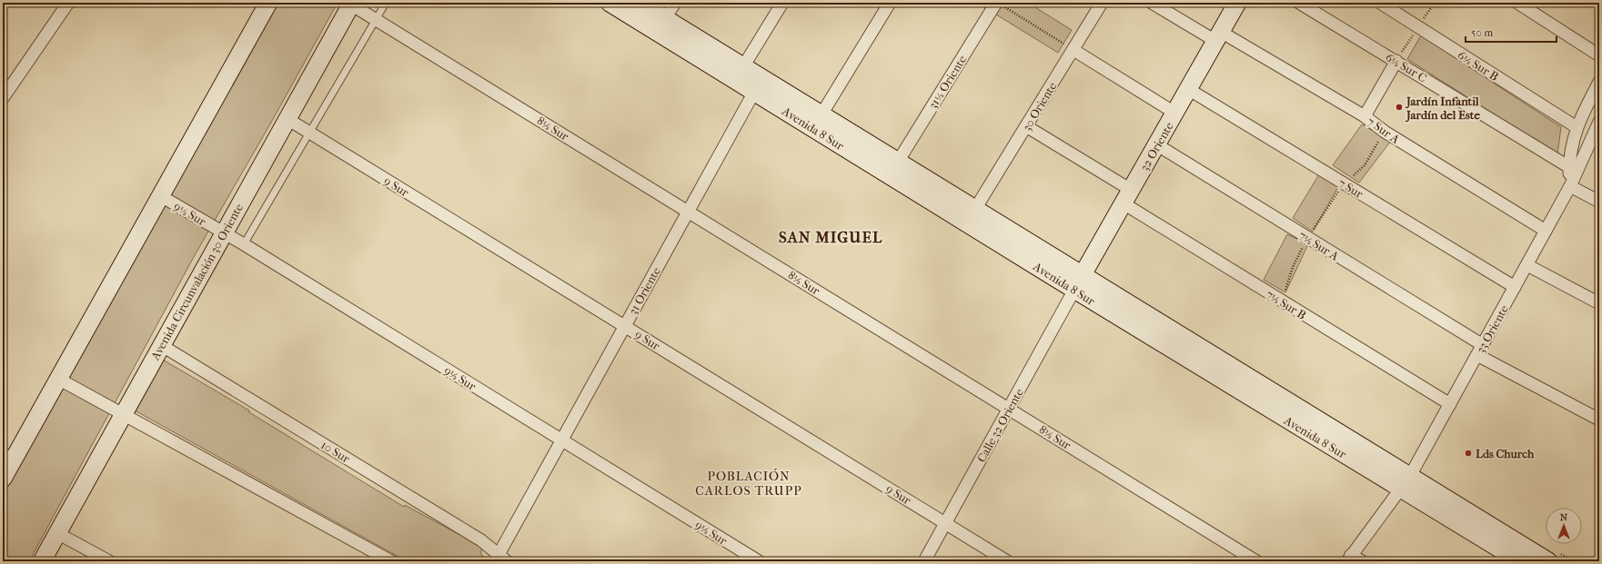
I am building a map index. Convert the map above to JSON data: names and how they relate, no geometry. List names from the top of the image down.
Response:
{
  "streets": {
    "street": [
      "6½ Sur B",
      "6½ Sur C",
      "31½ Oriente",
      "30 Oriente",
      "8½ Sur",
      "Avenida 8 Sur",
      "7 Sur A",
      "32 Oriente",
      "9 Sur",
      "7 Sur",
      "9½ Sur",
      "7½ Sur A",
      "Avenida Circunvalación 30 Oriente",
      "31 Oriente",
      "7½ Sur B",
      "33 Oriente",
      "Calle 32 Oriente",
      "10 Sur"
    ]
  },
  "crossings": [
    ["31½ Oriente", "Avenida 8 Sur"],
    ["30 Oriente", "Avenida 8 Sur"],
    ["30 Oriente", "7½ Sur B"],
    ["8½ Sur", "Avenida Circunvalación 30 Oriente"],
    ["8½ Sur", "31 Oriente"],
    ["8½ Sur", "Calle 32 Oriente"],
    ["Avenida 8 Sur", "32 Oriente"],
    ["Avenida 8 Sur", "31 Oriente"],
    ["Avenida 8 Sur", "33 Oriente"],
    ["Avenida 8 Sur", "Calle 32 Oriente"],
    ["7 Sur A", "32 Oriente"],
    ["7 Sur A", "33 Oriente"],
    ["32 Oriente", "7 Sur"],
    ["32 Oriente", "7½ Sur A"],
    ["32 Oriente", "7½ Sur B"],
    ["32 Oriente", "Calle 32 Oriente"],
    ["9 Sur", "Avenida Circunvalación 30 Oriente"],
    ["9 Sur", "31 Oriente"],
    ["9 Sur", "Calle 32 Oriente"],
    ["7 Sur", "33 Oriente"],
    ["9½ Sur", "Avenida Circunvalación 30 Oriente"],
    ["9½ Sur", "31 Oriente"],
    ["7½ Sur A", "33 Oriente"],
    ["Avenida Circunvalación 30 Oriente", "10 Sur"],
    ["31 Oriente", "10 Sur"],
    ["7½ Sur B", "33 Oriente"]
  ],
  "districts": ["SAN MIGUEL", "POBLACIÓN CARLOS TRUPP"],
  "places": ["Jardín Infantil Jardín del Este", "Lds Church"],
  "scale_bar": "50 m",
  "north": "top"
}
